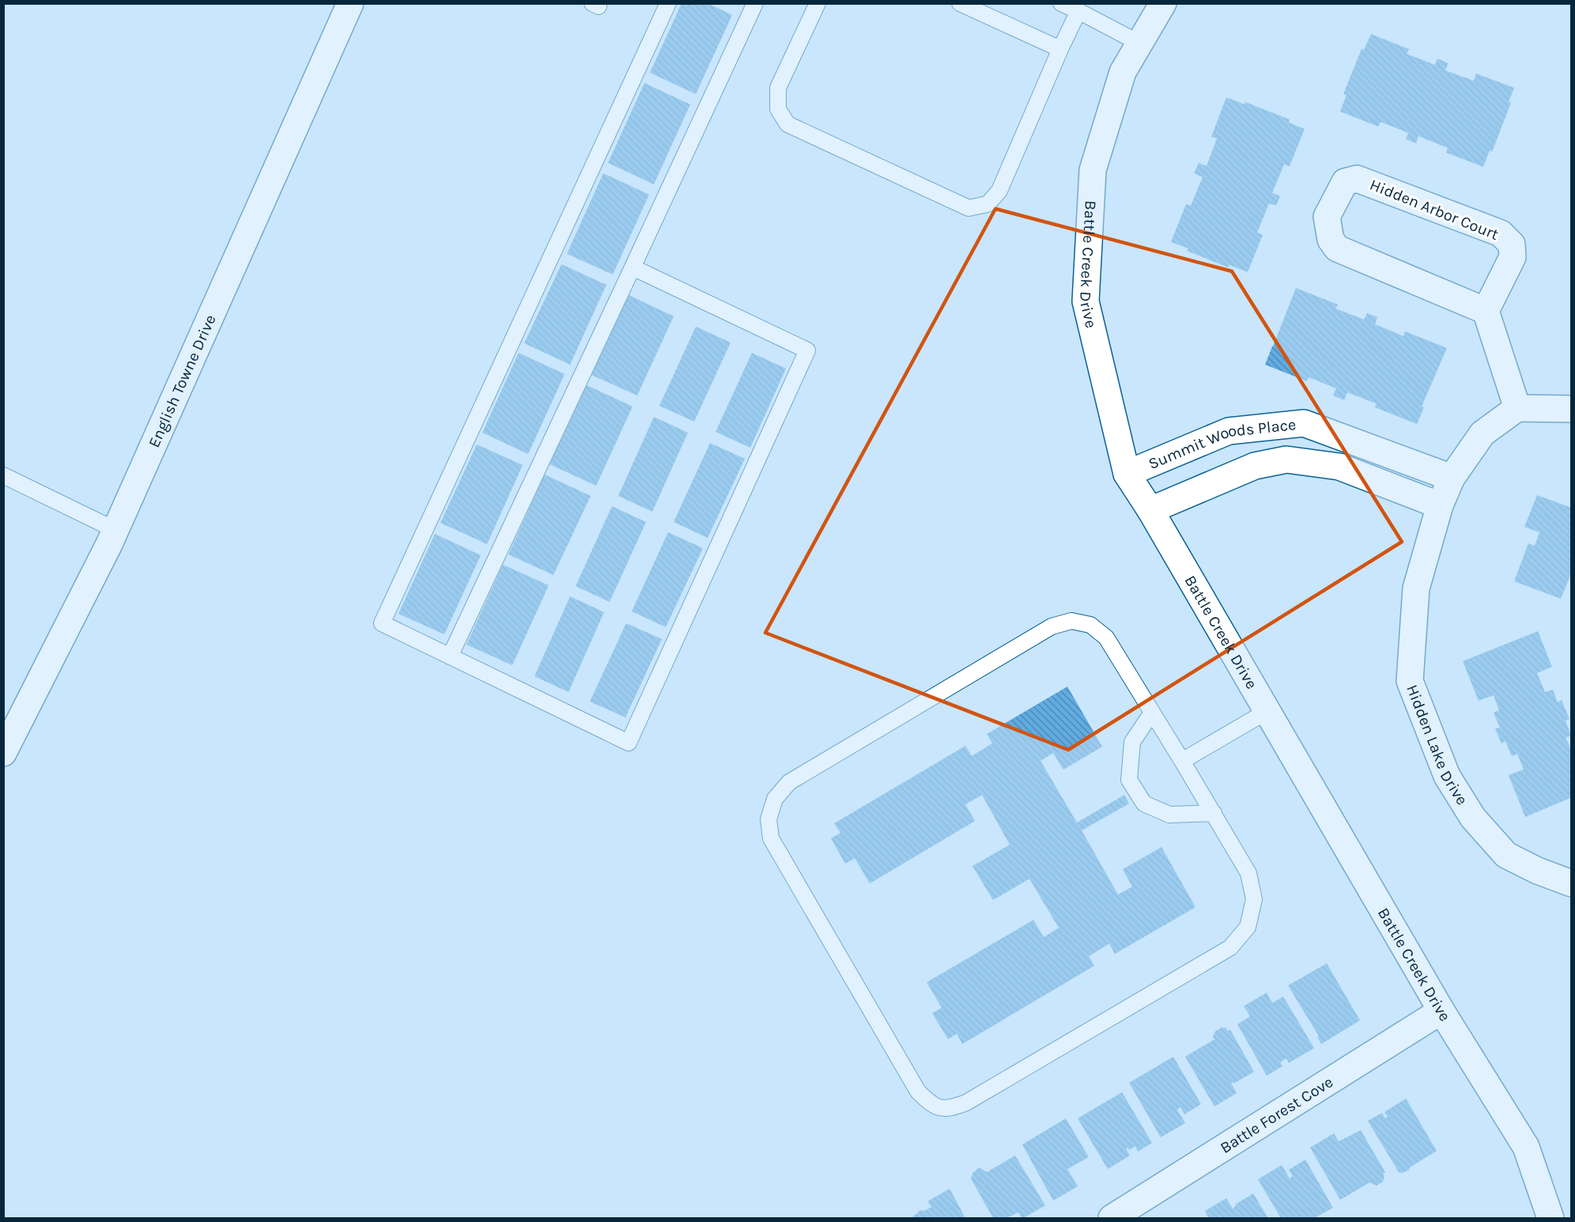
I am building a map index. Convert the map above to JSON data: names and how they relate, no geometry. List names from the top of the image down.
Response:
{
  "streets": {
    "street": [
      "Hidden Arbor Court",
      "Battle Creek Drive",
      "English Towne Drive",
      "Summit Woods Place",
      "Hidden Lake Drive",
      "Battle Forest Cove"
    ]
  },
  "crossings": [
    ["Battle Creek Drive", "Summit Woods Place"],
    ["Battle Creek Drive", "Battle Forest Cove"],
    ["Summit Woods Place", "Hidden Lake Drive"]
  ]
}
